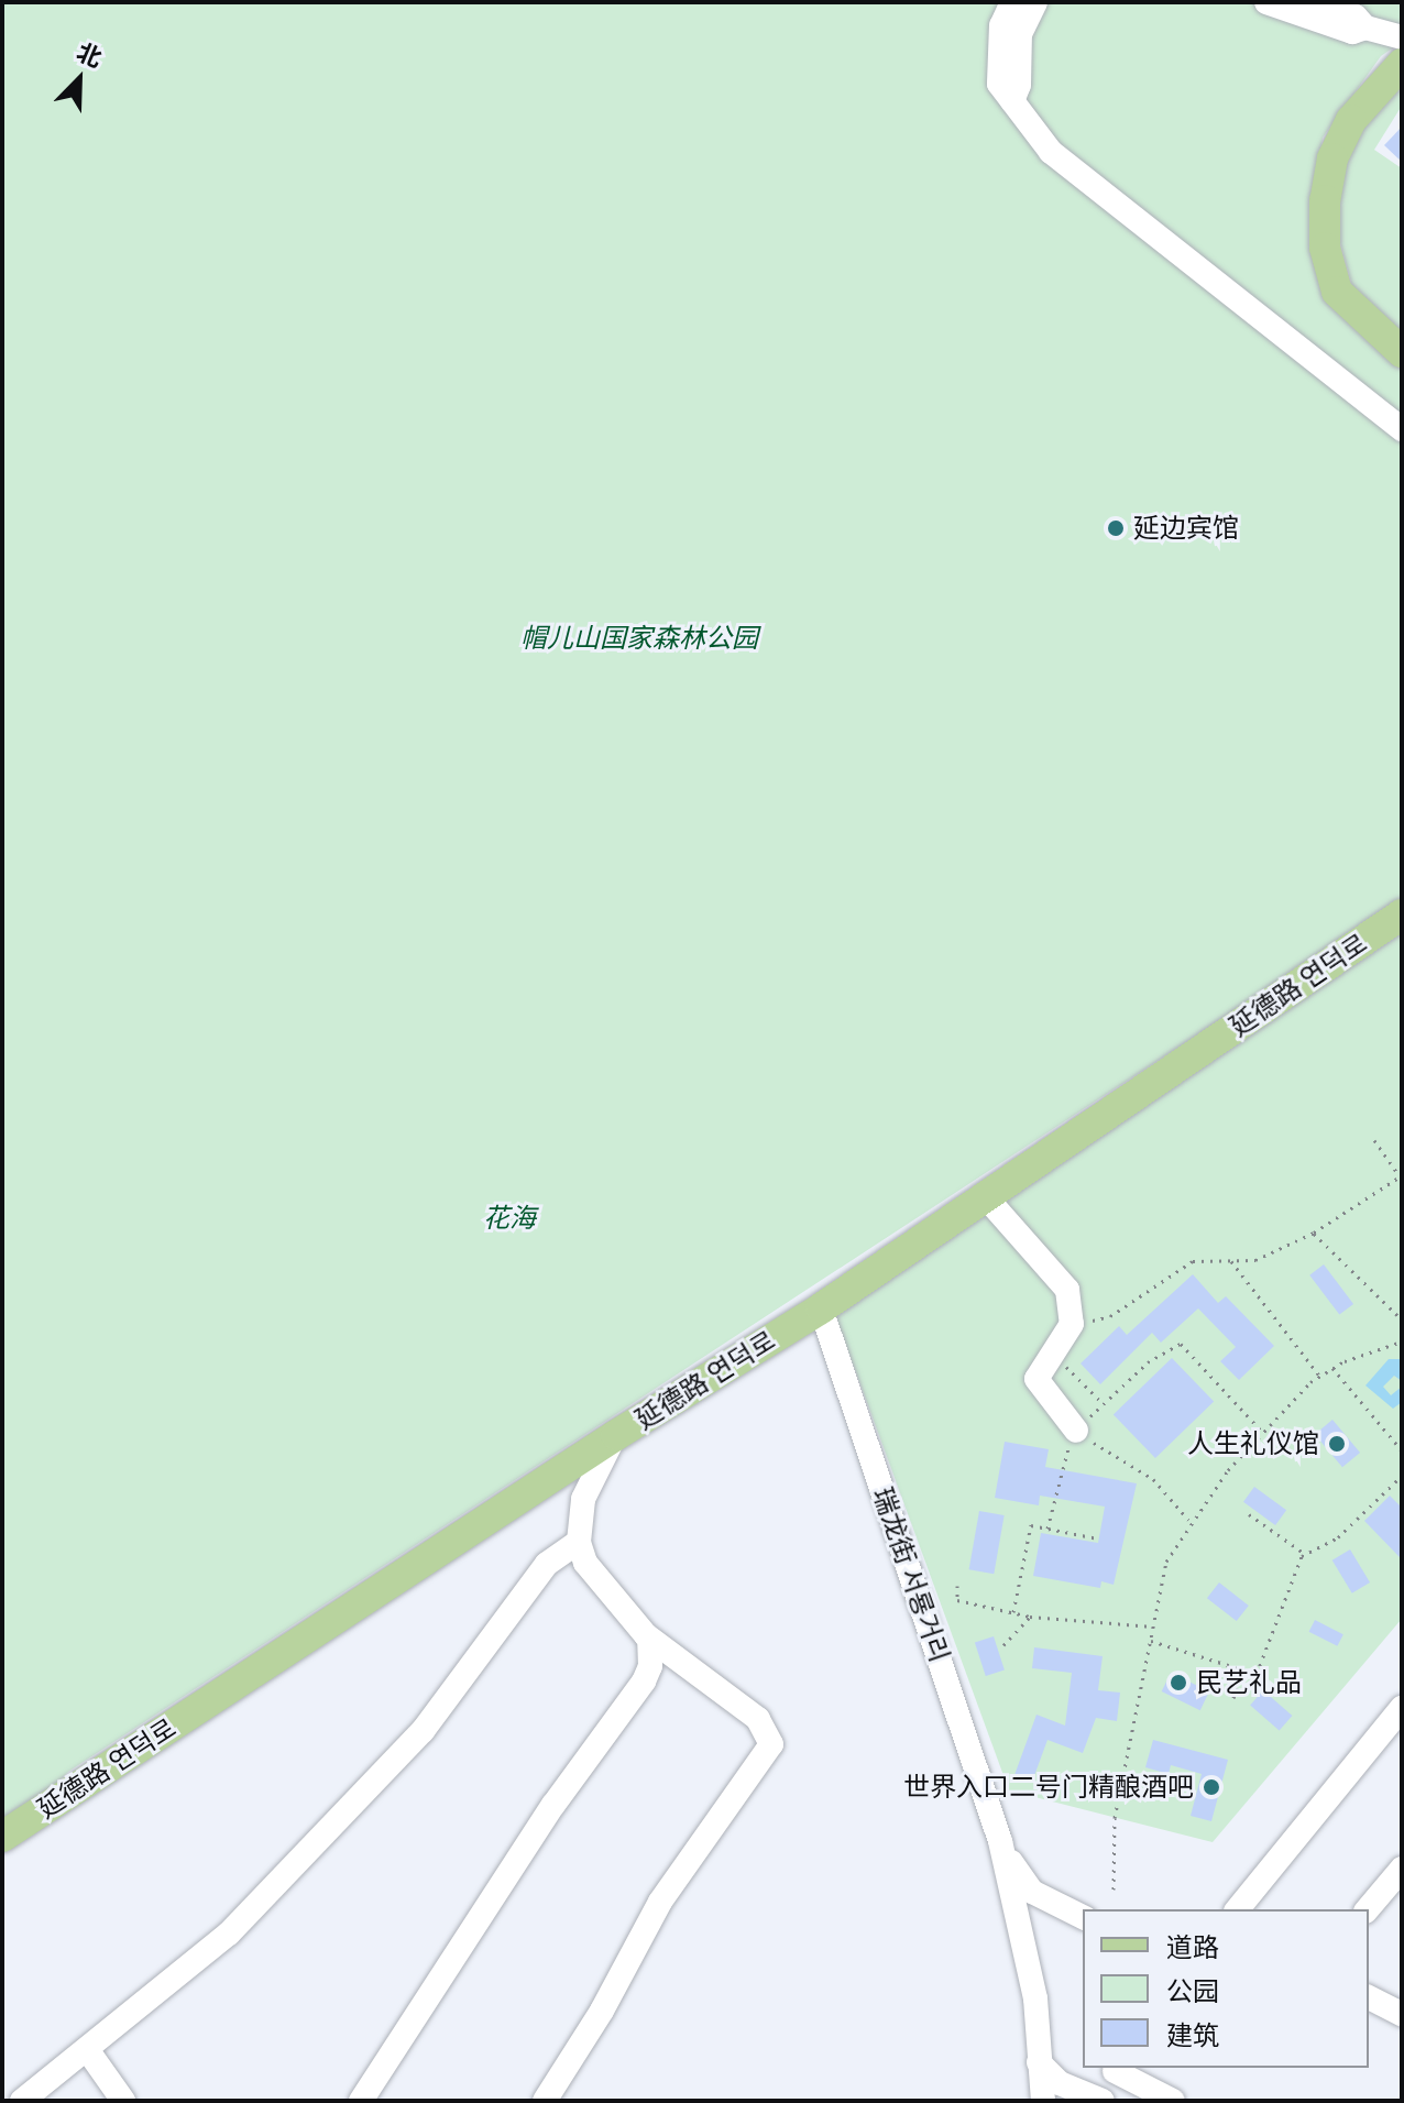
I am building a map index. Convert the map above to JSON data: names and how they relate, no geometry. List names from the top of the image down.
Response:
{
  "streets": {
    "main road": ["延德路 연덕로"],
    "street": ["瑞龙街 서룡거리"]
  },
  "crossings": [
    ["延德路 연덕로", "瑞龙街 서룡거리"]
  ],
  "parks": ["帽儿山国家森林公园", "花海"],
  "places": [
    "延边宾馆",
    "人生礼仪馆",
    "民艺礼品",
    "世界入口二号门精酿酒吧"
  ],
  "legend": ["道路", "公园", "建筑"],
  "north": "top right"
}
